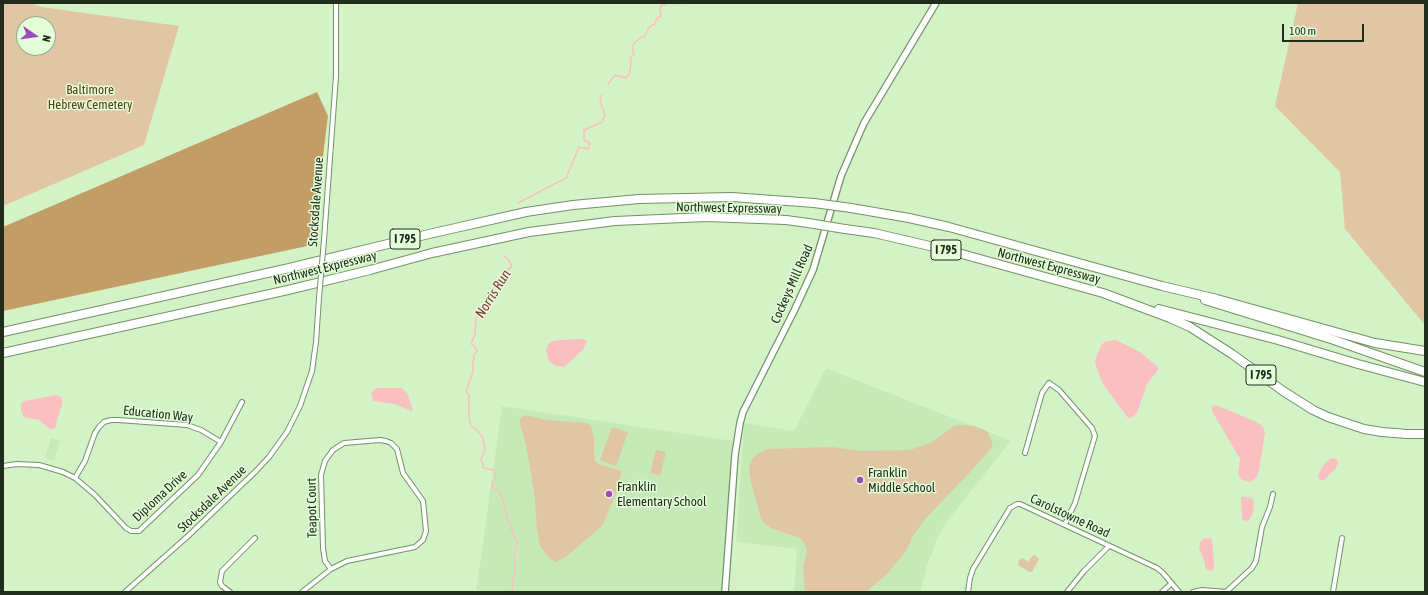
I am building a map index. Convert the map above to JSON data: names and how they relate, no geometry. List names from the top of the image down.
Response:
{
  "streets": {
    "highway": ["Northwest Expressway", "I 795"],
    "street": [
      "Stocksdale Avenue",
      "Cockeys Mill Road",
      "Education Way",
      "Diploma Drive",
      "Teapot Court",
      "Carolstowne Road"
    ]
  },
  "crossings": [
    ["Education Way", "Diploma Drive"]
  ],
  "water": ["Norris Run"],
  "parks": ["Baltimore Hebrew Cemetery"],
  "places": ["Franklin Middle School", "Franklin Elementary School"],
  "scale_bar": "100 m",
  "north": "right"
}
